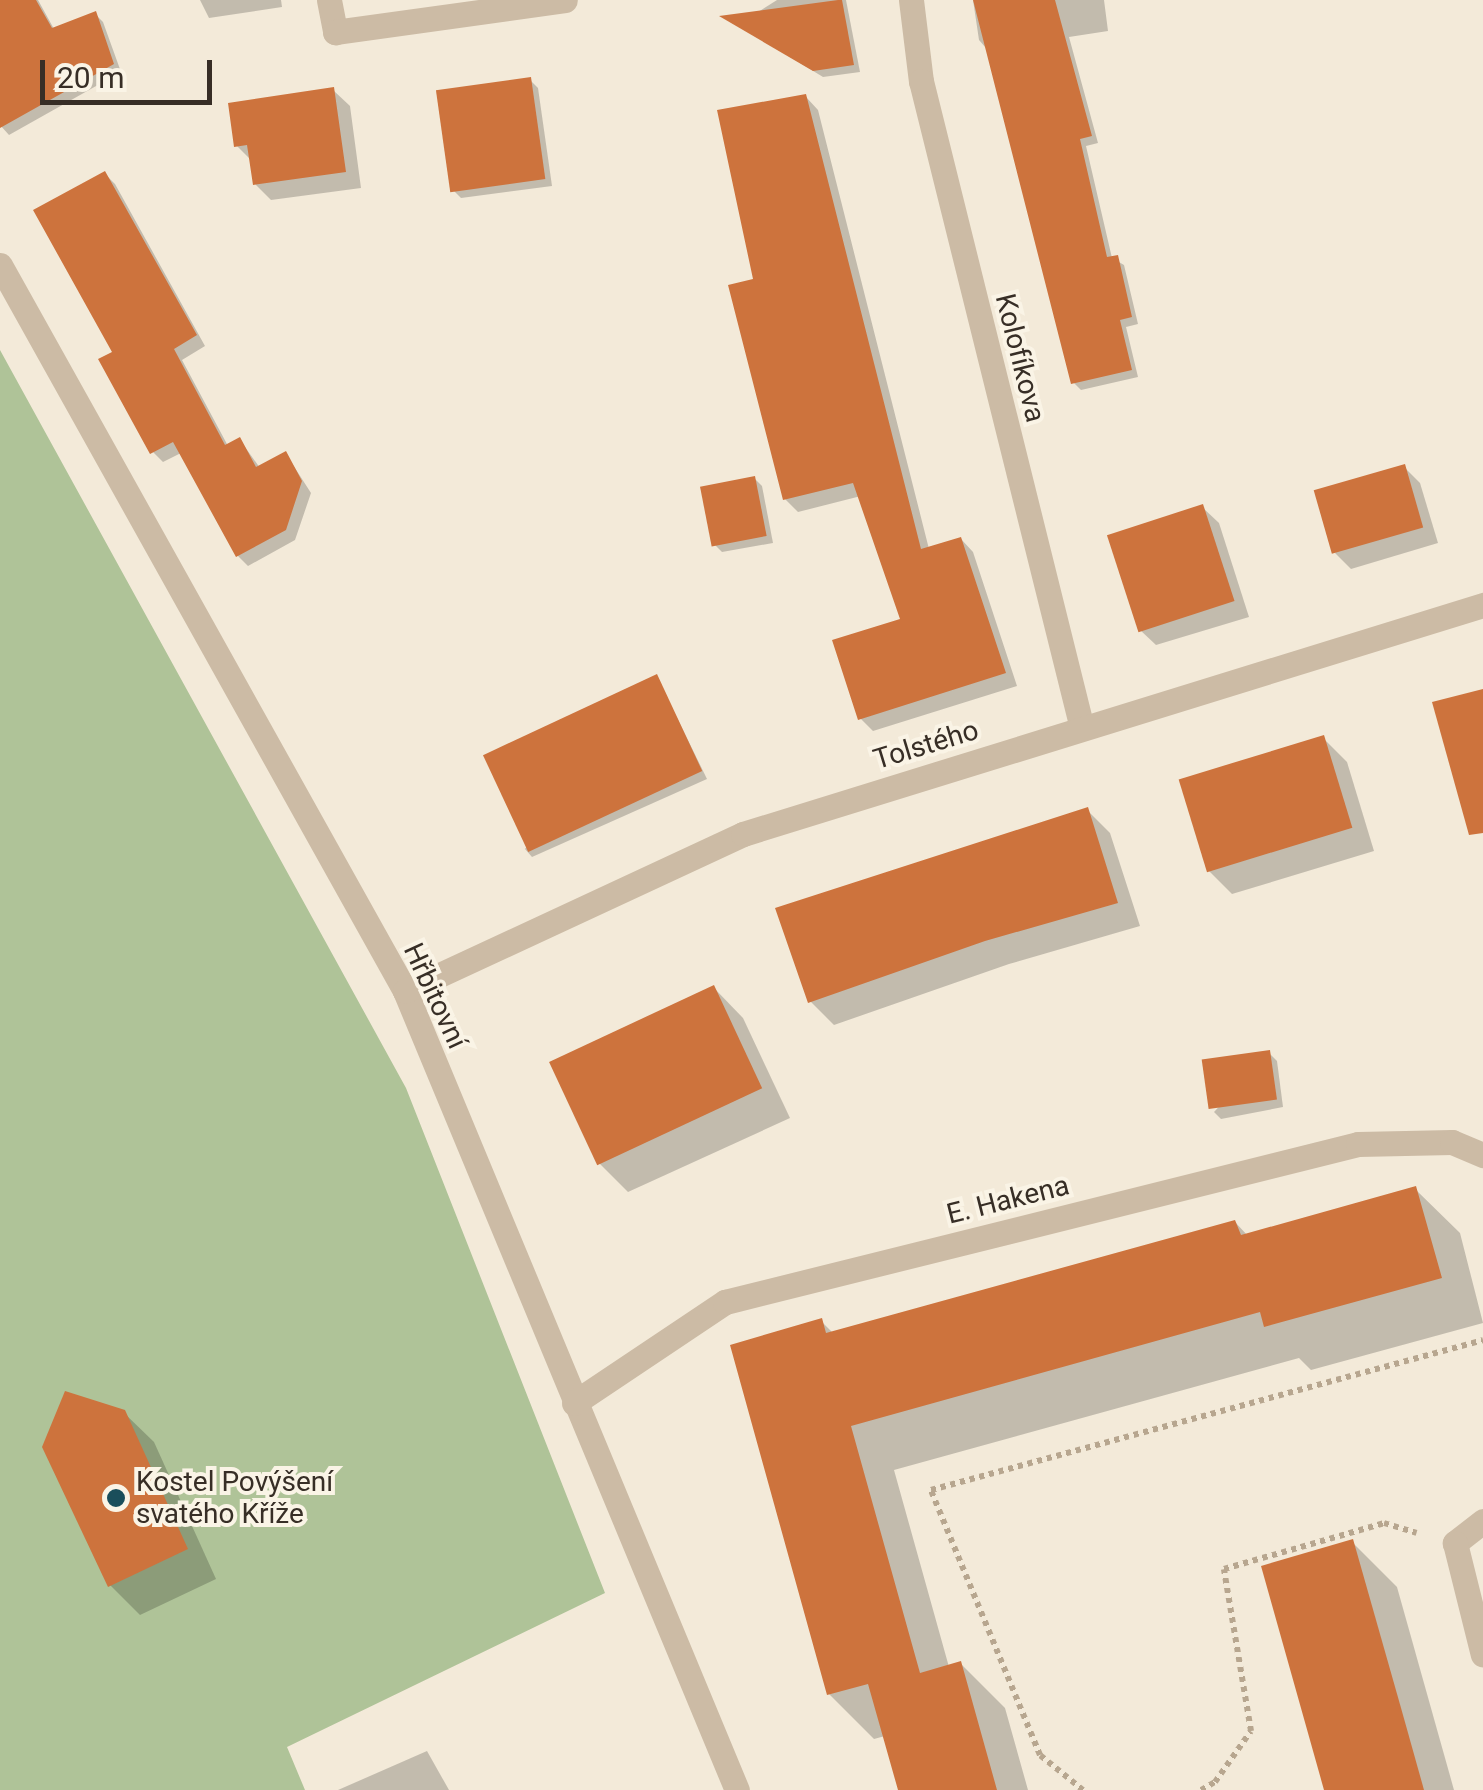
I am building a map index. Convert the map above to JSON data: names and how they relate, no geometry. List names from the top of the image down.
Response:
{
  "streets": {
    "street": [
      "Kolofíkova",
      "Tolstého",
      "Hřbitovní",
      "E. Hakena"
    ]
  },
  "crossings": [
    ["Kolofíkova", "Tolstého"],
    ["Tolstého", "Hřbitovní"],
    ["Hřbitovní", "E. Hakena"]
  ],
  "places": ["Kostel Povýšení svatého Kříže"],
  "scale_bar": "20 m"
}
